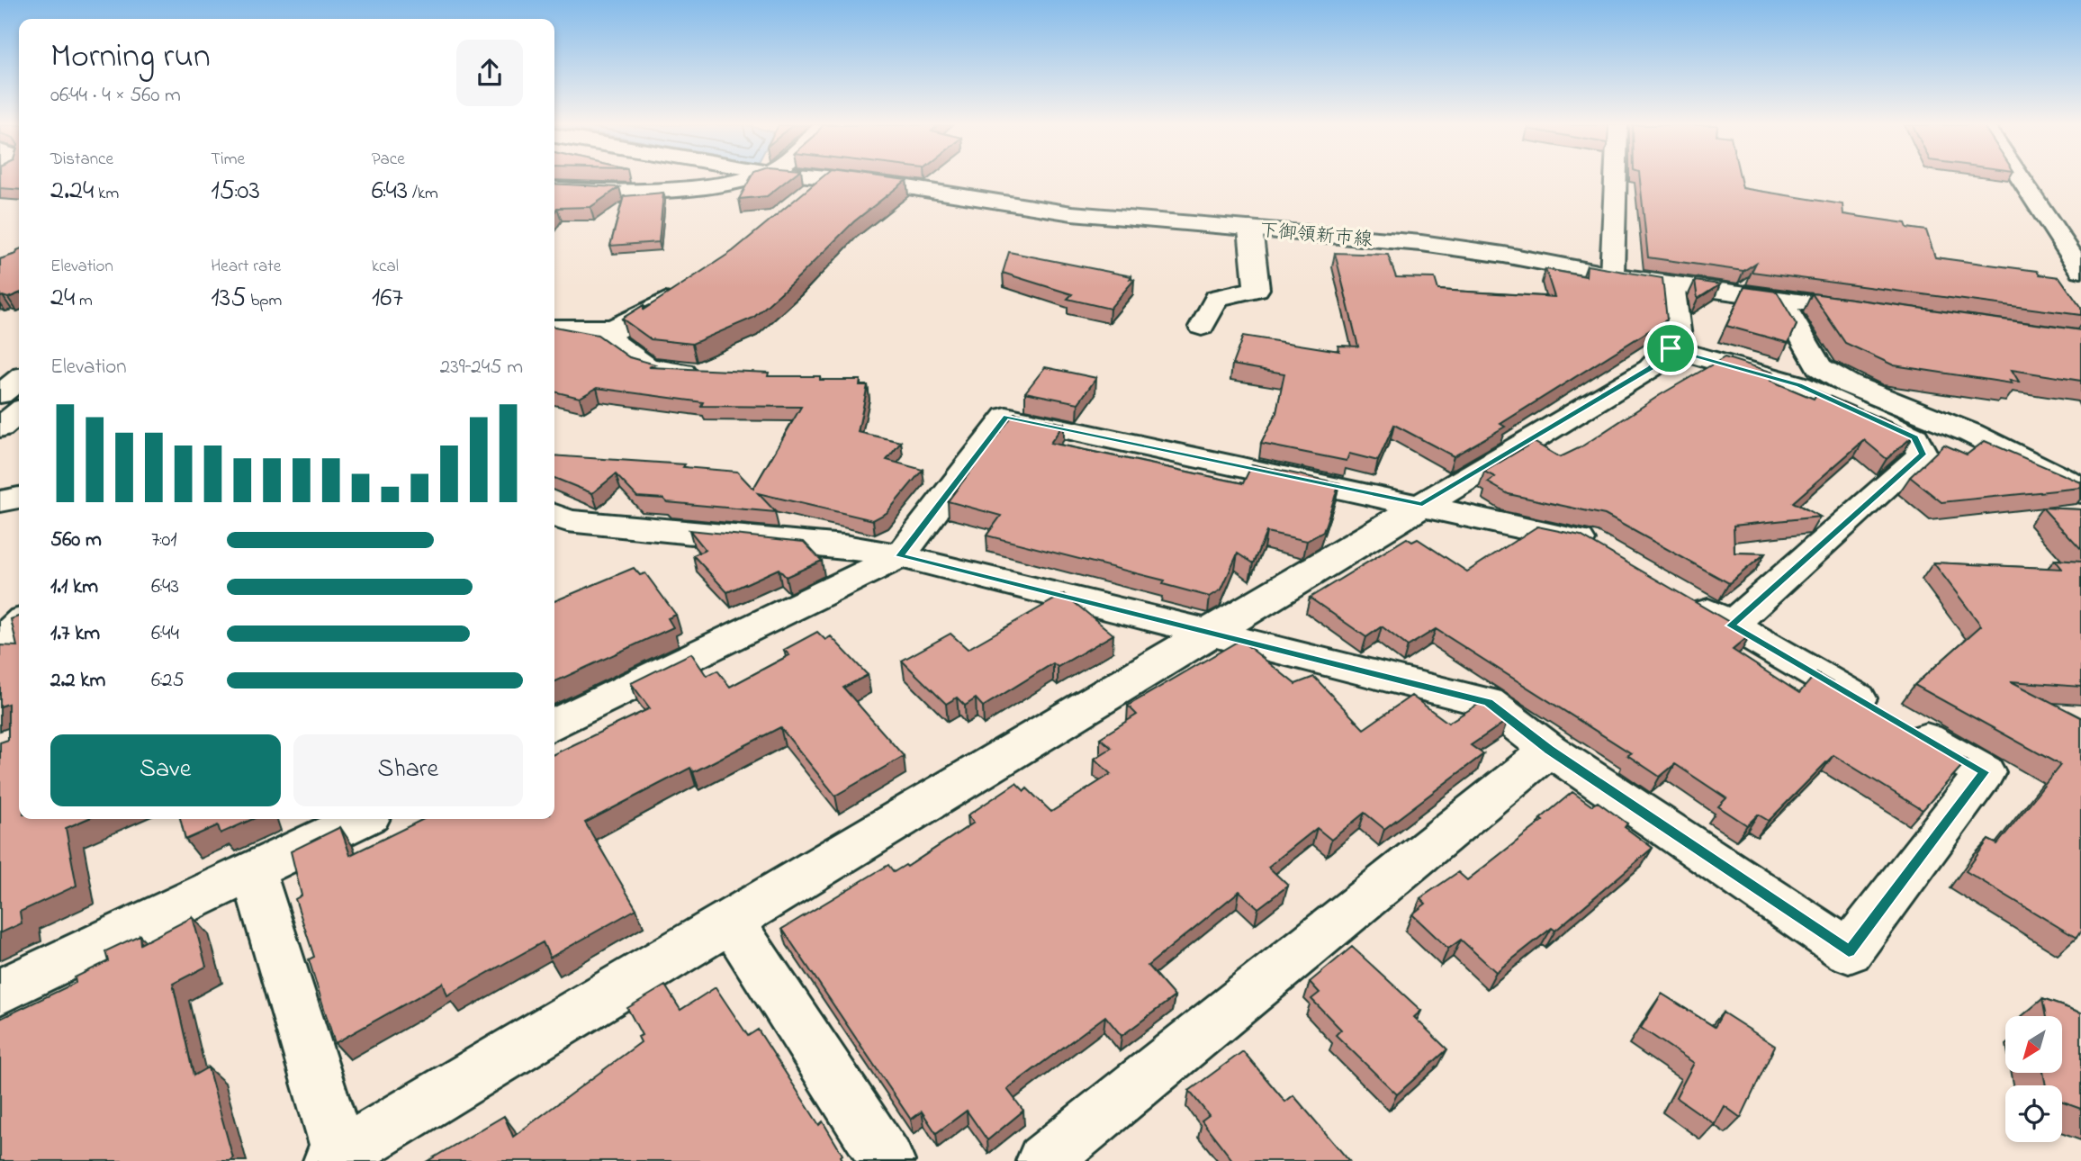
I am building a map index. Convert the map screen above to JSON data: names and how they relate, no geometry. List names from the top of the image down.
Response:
{
  "streets": {
    "main road": ["下御領新市線"]
  },
  "north": "bottom left",
  "page": {
    "heading": ["Morning run", "06:44 · 4 × 560 m"],
    "stats": [
      ["Distance", "2.24 km"],
      ["Time", "15:03"],
      ["Pace", "6:43 /km"],
      ["Elevation", "24 m"],
      ["Heart rate", "135 bpm"],
      ["kcal", "167"]
    ],
    "chart": ["Elevation", "239–245 m"],
    "list": [
      {
        "name": "560 m",
        "note": "7:01"
      },
      {
        "name": "1.1 km",
        "note": "6:43"
      },
      {
        "name": "1.7 km",
        "note": "6:44"
      },
      {
        "name": "2.2 km",
        "note": "6:25"
      }
    ],
    "buttons": ["Save", "Share"]
  }
}
